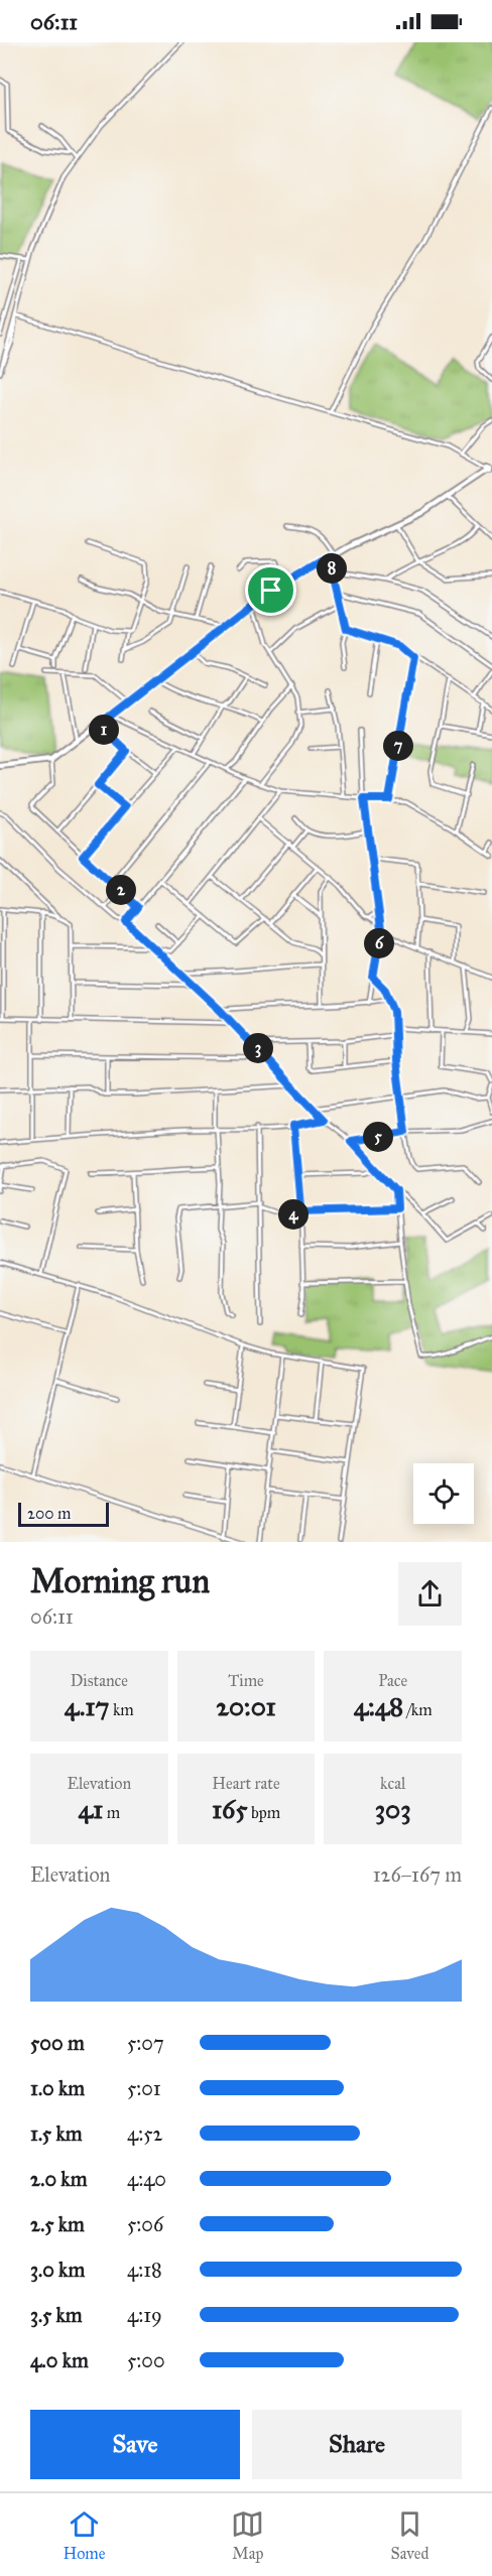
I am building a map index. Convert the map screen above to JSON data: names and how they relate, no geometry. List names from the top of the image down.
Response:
{
  "scale_bar": "200 m",
  "page": {
    "status": "06:11",
    "pins": [
      "8",
      "1",
      "7",
      "2",
      "6",
      "3",
      "5",
      "4"
    ],
    "scale": "200 m",
    "heading": ["Morning run", "06:11"],
    "stats": [
      ["Distance", "4.17 km"],
      ["Time", "20:01"],
      ["Pace", "4:48 /km"],
      ["Elevation", "41 m"],
      ["Heart rate", "165 bpm"],
      ["kcal", "303"]
    ],
    "chart": ["Elevation", "126–167 m"],
    "list": [
      {
        "name": "500 m",
        "note": "5:07"
      },
      {
        "name": "1.0 km",
        "note": "5:01"
      },
      {
        "name": "1.5 km",
        "note": "4:52"
      },
      {
        "name": "2.0 km",
        "note": "4:40"
      },
      {
        "name": "2.5 km",
        "note": "5:06"
      },
      {
        "name": "3.0 km",
        "note": "4:18"
      },
      {
        "name": "3.5 km",
        "note": "4:19"
      },
      {
        "name": "4.0 km",
        "note": "5:00"
      }
    ],
    "buttons": ["Save", "Share"],
    "tabs": ["Home", "Map", "Saved"]
  }
}
